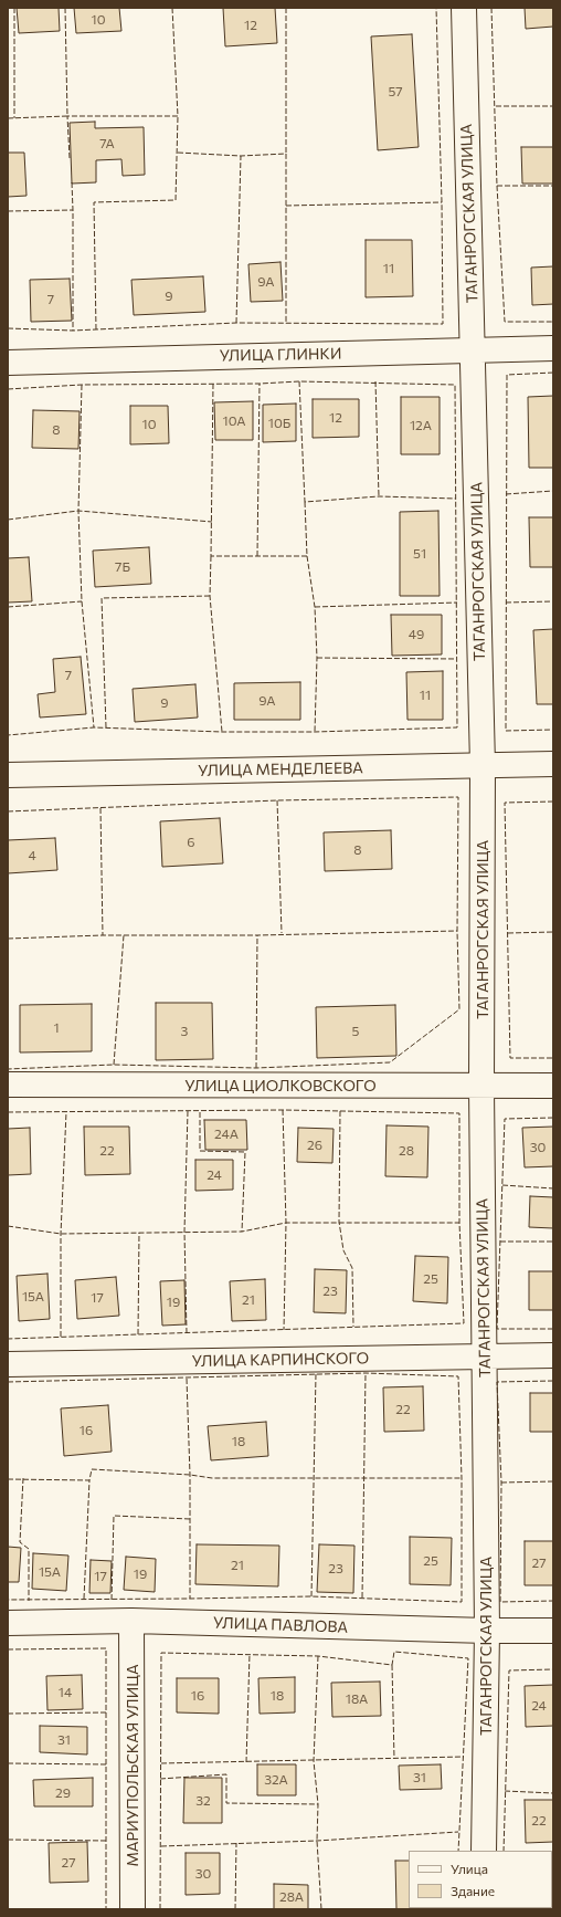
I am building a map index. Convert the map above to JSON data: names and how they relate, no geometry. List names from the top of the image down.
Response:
{
  "streets": {
    "street": [
      "ТАГАНРОГСКАЯ УЛИЦА",
      "УЛИЦА ГЛИНКИ",
      "УЛИЦА МЕНДЕЛЕЕВА",
      "УЛИЦА ЦИОЛКОВСКОГО",
      "УЛИЦА КАРПИНСКОГО",
      "УЛИЦА ПАВЛОВА",
      "МАРИУПОЛЬСКАЯ УЛИЦА"
    ]
  },
  "crossings": [
    ["ТАГАНРОГСКАЯ УЛИЦА", "УЛИЦА ГЛИНКИ"],
    ["ТАГАНРОГСКАЯ УЛИЦА", "УЛИЦА МЕНДЕЛЕЕВА"],
    ["ТАГАНРОГСКАЯ УЛИЦА", "УЛИЦА ЦИОЛКОВСКОГО"],
    ["ТАГАНРОГСКАЯ УЛИЦА", "УЛИЦА КАРПИНСКОГО"],
    ["ТАГАНРОГСКАЯ УЛИЦА", "УЛИЦА ПАВЛОВА"],
    ["УЛИЦА ПАВЛОВА", "МАРИУПОЛЬСКАЯ УЛИЦА"]
  ],
  "house_numbers": [
    "10",
    "12",
    "57",
    "7А",
    "11",
    "9А",
    "9",
    "7",
    "12",
    "10А",
    "10Б",
    "10",
    "12А",
    "8",
    "51",
    "7Б",
    "49",
    "7",
    "11",
    "9А",
    "9",
    "6",
    "8",
    "4",
    "1",
    "3",
    "5",
    "24А",
    "26",
    "30",
    "22",
    "28",
    "24",
    "25",
    "23",
    "15А",
    "17",
    "21",
    "19",
    "22",
    "16",
    "18",
    "25",
    "27",
    "21",
    "23",
    "15А",
    "19",
    "17",
    "14",
    "16",
    "18",
    "18А",
    "24",
    "31",
    "31",
    "32А",
    "29",
    "32",
    "22",
    "27",
    "30",
    "28А"
  ],
  "legend": ["Улица", "Здание"]
}
